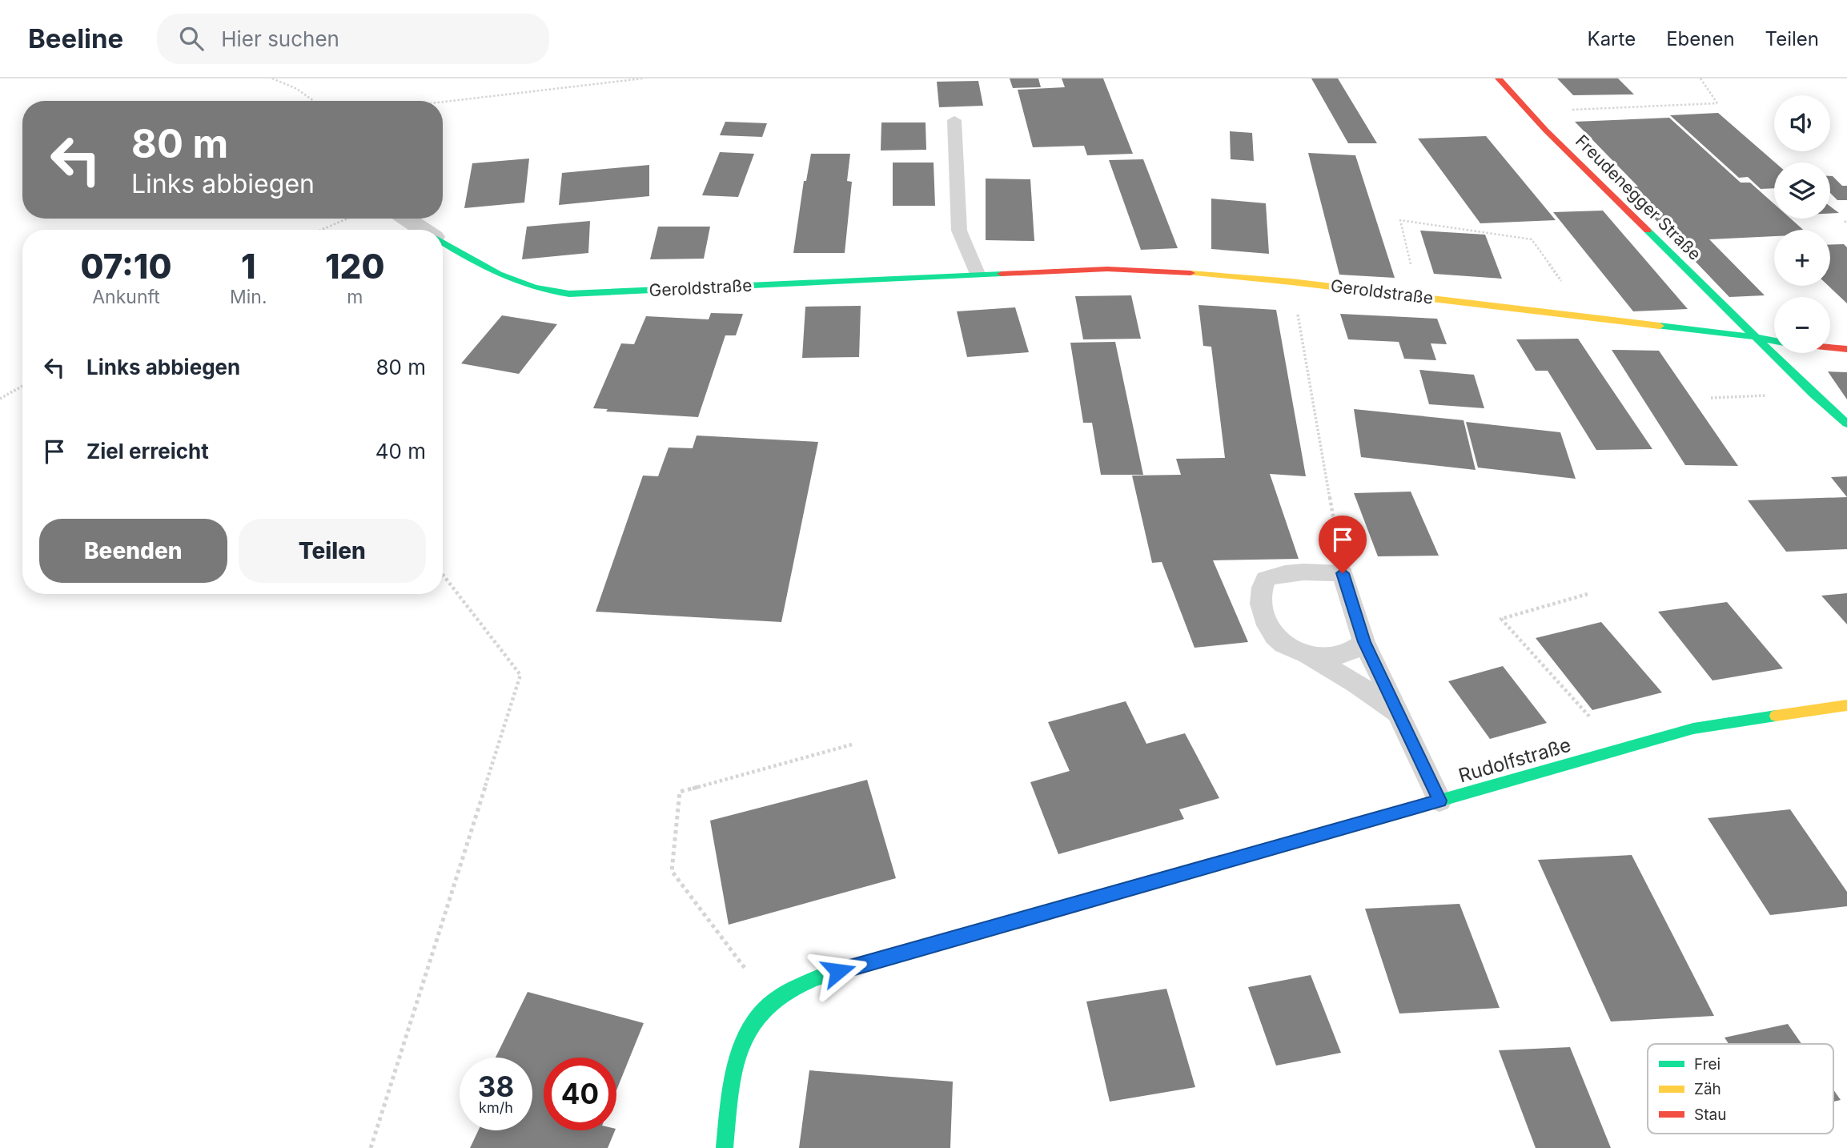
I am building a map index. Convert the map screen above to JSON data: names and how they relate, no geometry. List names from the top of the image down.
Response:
{
  "streets": {
    "street": ["Freudenegger Straße", "Geroldstraße", "Rudolfstraße"]
  },
  "crossings": [
    ["Freudenegger Straße", "Geroldstraße"]
  ],
  "legend": ["Frei", "Zäh", "Stau"],
  "page": {
    "header": "Beeline",
    "search": "Hier suchen",
    "nav": ["Karte", "Ebenen", "Teilen"],
    "map_buttons": ["+", "−"],
    "turn": ["80 m", "Links abbiegen"],
    "eta": [
      "07:10",
      "Ankunft",
      "1",
      "Min.",
      "120",
      "m"
    ],
    "list": [
      {
        "name": "Links abbiegen",
        "value": "80 m"
      },
      {
        "name": "Ziel erreicht",
        "value": "40 m"
      }
    ],
    "buttons": ["Beenden", "Teilen"],
    "speed": "38 km/h",
    "limit": "40"
  }
}
